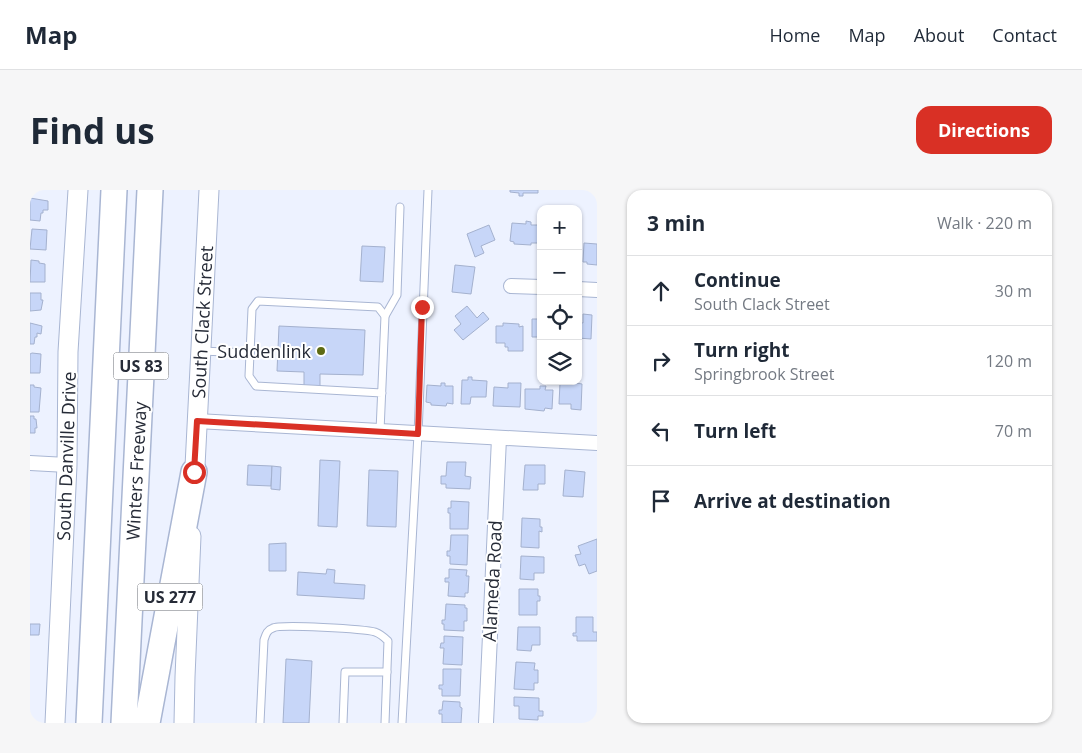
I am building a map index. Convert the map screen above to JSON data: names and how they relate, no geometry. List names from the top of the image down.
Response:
{
  "streets": {
    "highway": ["US 83", "Winters Freeway", "US 277"],
    "main road": ["South Clack Street", "South Danville Drive"],
    "street": ["Alameda Road"]
  },
  "crossings": [
    ["South Clack Street", "US 277"]
  ],
  "places": ["Suddenlink"],
  "page": {
    "header": "Map",
    "nav": [
      "Home",
      "Map",
      "About",
      "Contact"
    ],
    "buttons": "Directions",
    "title": "Find us",
    "heading": ["3 min", "Walk · 220 m"],
    "map_buttons": ["+", "−"],
    "list": [
      ["Continue", "South Clack Street", "30 m"],
      ["Turn right", "Springbrook Street", "120 m"],
      ["Turn left", "70 m"],
      "Arrive at destination"
    ]
  }
}
